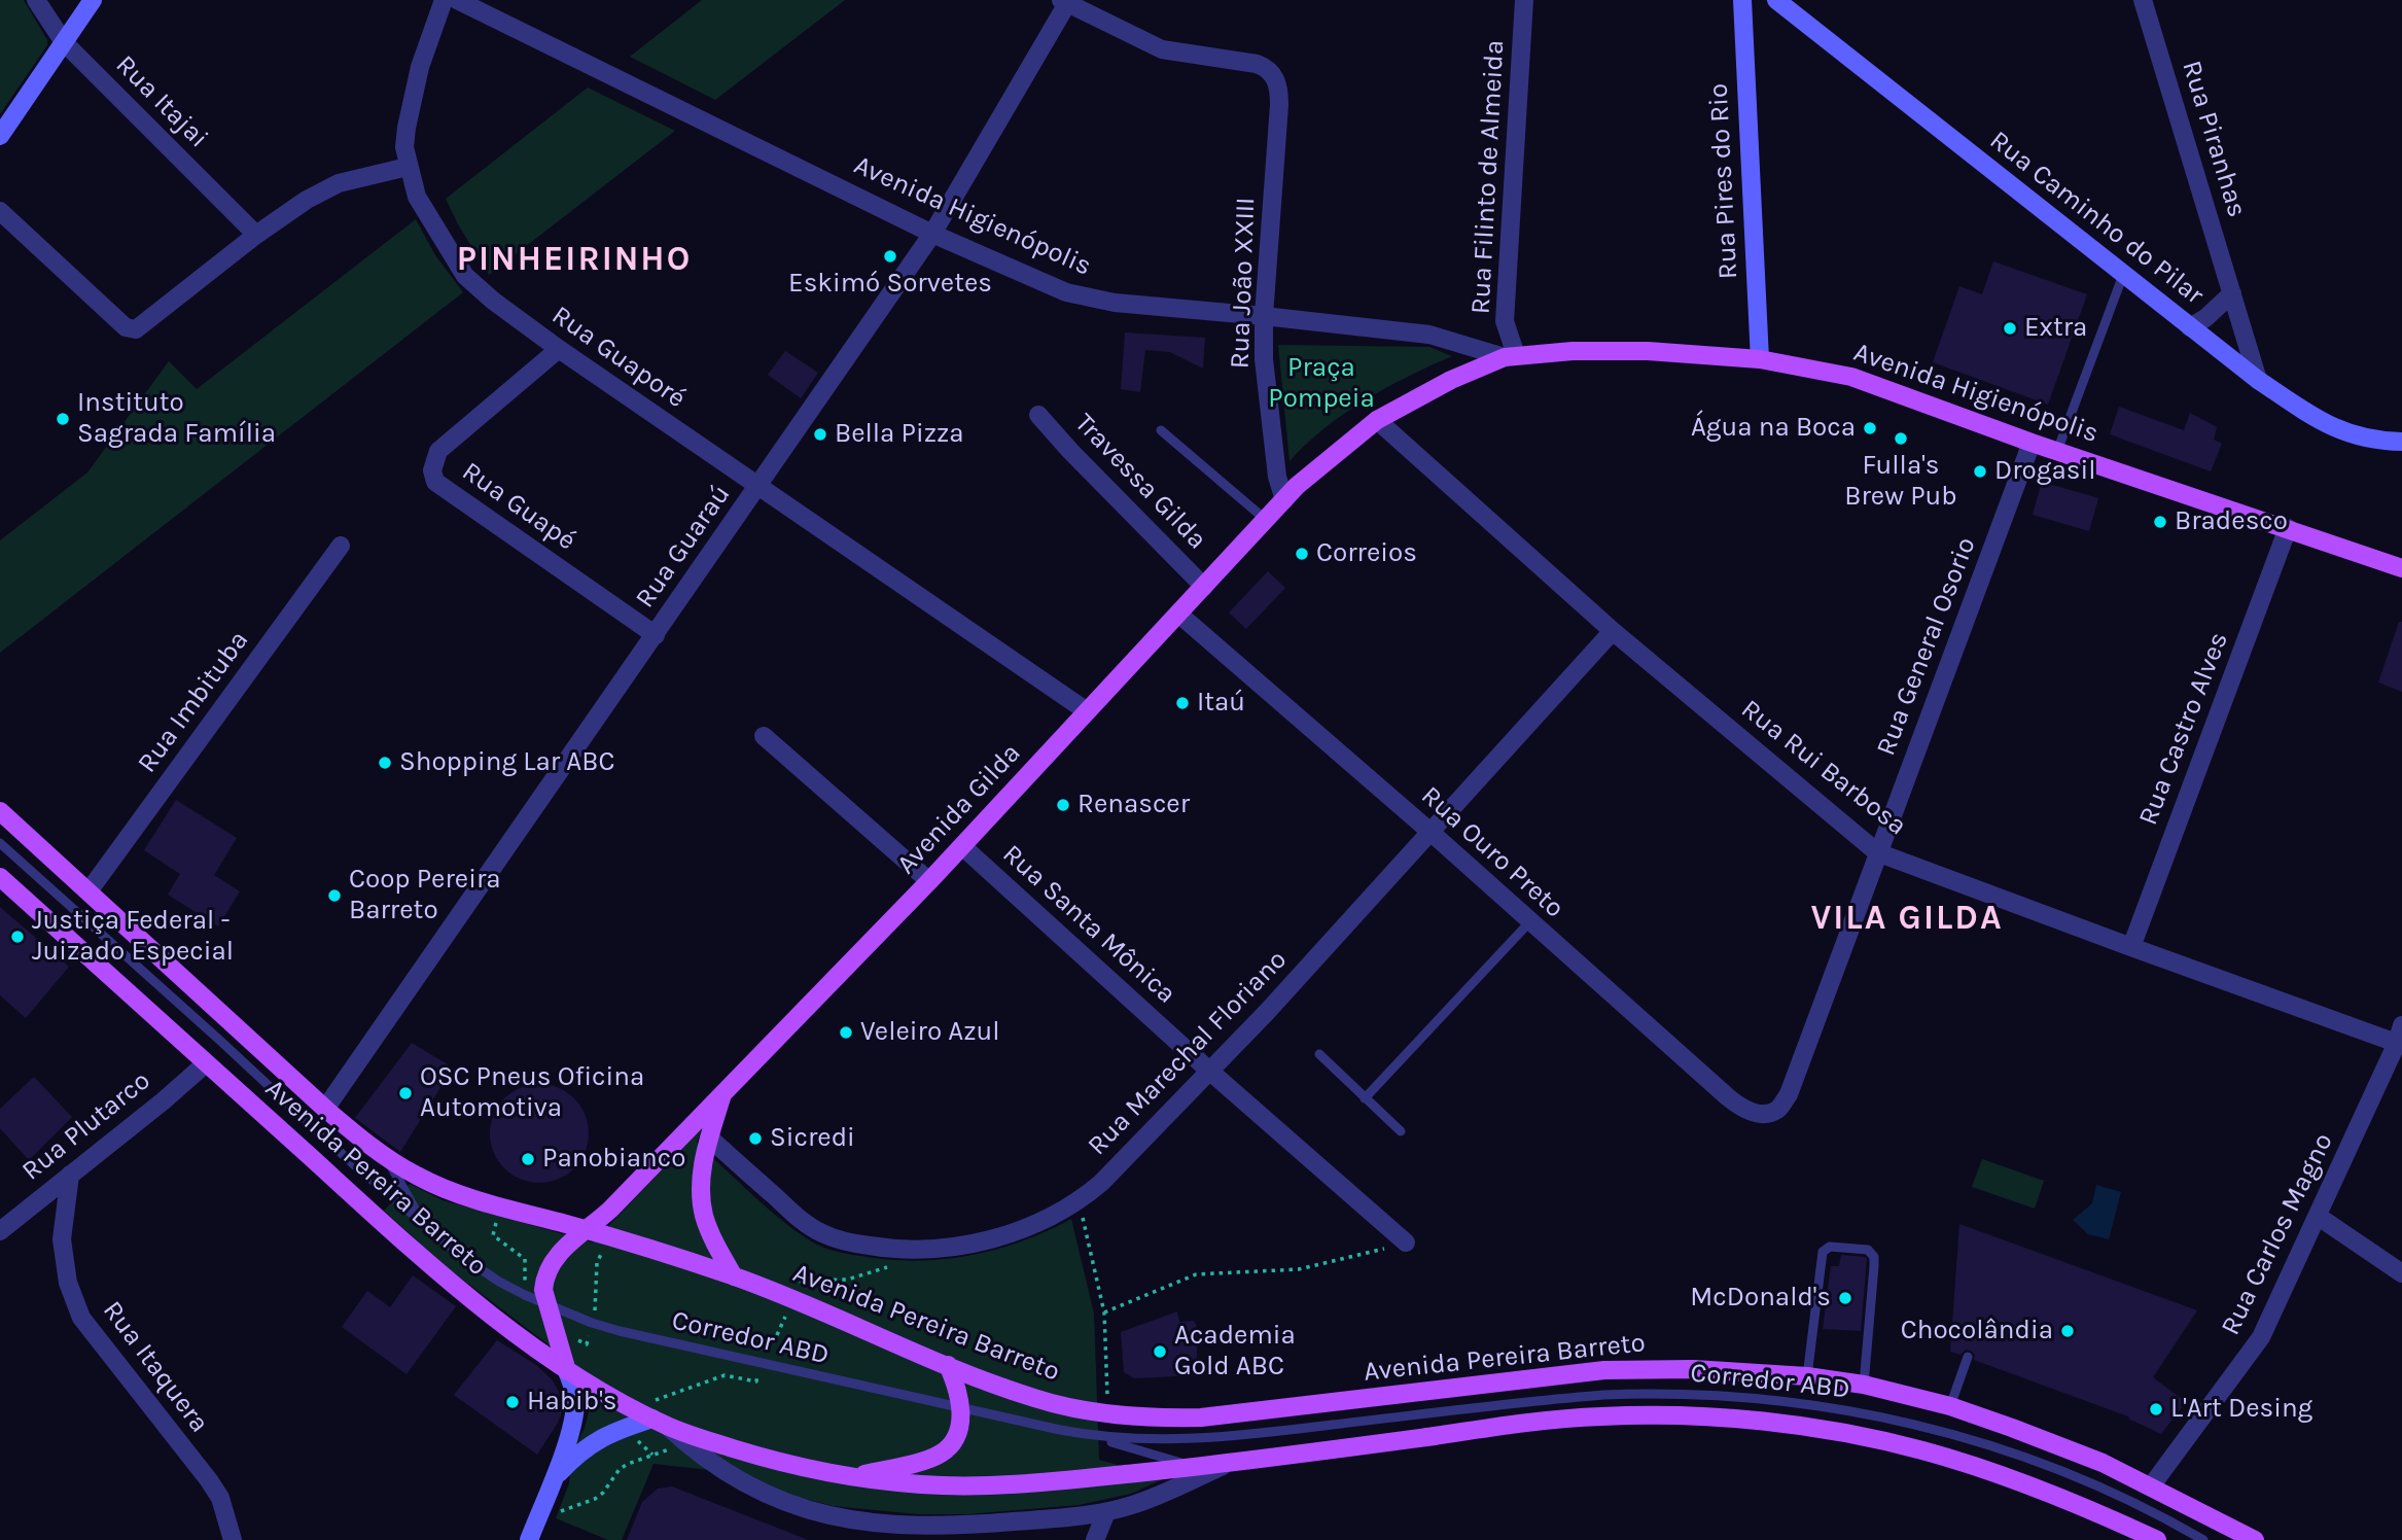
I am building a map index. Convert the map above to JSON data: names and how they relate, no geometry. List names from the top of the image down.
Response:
{
  "streets": {
    "main road": [
      "Rua Pires do Rio",
      "Avenida Higienópolis",
      "Rua Caminho do Pilar",
      "Avenida Gilda",
      "Avenida Pereira Barreto"
    ],
    "street": [
      "Rua Itajai",
      "Rua Piranhas",
      "Rua Filinto de Almeida",
      "Rua João XXIII",
      "Rua Guaporé",
      "Travessa Gilda",
      "Rua Guapé",
      "Rua Guaraú",
      "Rua General Osorio",
      "Rua Imbituba",
      "Rua Castro Alves",
      "Rua Rui Barbosa",
      "Rua Ouro Preto",
      "Rua Santa Mônica",
      "Rua Marechal Floriano",
      "Rua Plutarco",
      "Rua Carlos Magno",
      "Rua Itaquera"
    ],
    "lane": ["Corredor ABD"]
  },
  "crossings": [
    ["Rua Piranhas", "Rua Caminho do Pilar"],
    ["Rua Filinto de Almeida", "Avenida Higienópolis"],
    ["Rua Filinto de Almeida", "Avenida Gilda"],
    ["Rua Pires do Rio", "Avenida Higienópolis"],
    ["Avenida Higienópolis", "Rua João XXIII"],
    ["Avenida Higienópolis", "Rua Guaraú"],
    ["Avenida Higienópolis", "Rua General Osorio"],
    ["Avenida Higienópolis", "Rua Castro Alves"],
    ["Avenida Higienópolis", "Avenida Gilda"],
    ["Rua João XXIII", "Rua Guaraú"],
    ["Rua João XXIII", "Avenida Gilda"],
    ["Rua Guaporé", "Rua Guapé"],
    ["Rua Guaporé", "Rua Guaraú"],
    ["Rua Guaporé", "Avenida Gilda"],
    ["Travessa Gilda", "Avenida Gilda"],
    ["Rua Guapé", "Rua Guaraú"],
    ["Rua Guaraú", "Avenida Pereira Barreto"],
    ["Rua General Osorio", "Rua Rui Barbosa"],
    ["Rua General Osorio", "Rua Ouro Preto"],
    ["Rua Imbituba", "Avenida Pereira Barreto"],
    ["Rua Castro Alves", "Rua Rui Barbosa"],
    ["Rua Rui Barbosa", "Avenida Gilda"],
    ["Rua Rui Barbosa", "Rua Marechal Floriano"],
    ["Rua Rui Barbosa", "Rua Carlos Magno"],
    ["Avenida Gilda", "Rua Ouro Preto"],
    ["Avenida Gilda", "Rua Santa Mônica"],
    ["Avenida Gilda", "Avenida Pereira Barreto"],
    ["Avenida Gilda", "Corredor ABD"],
    ["Rua Ouro Preto", "Rua Marechal Floriano"],
    ["Rua Santa Mônica", "Rua Marechal Floriano"],
    ["Rua Plutarco", "Avenida Pereira Barreto"],
    ["Rua Plutarco", "Rua Itaquera"],
    ["Avenida Pereira Barreto", "Rua Carlos Magno"],
    ["Avenida Pereira Barreto", "Corredor ABD"]
  ],
  "districts": ["PINHEIRINHO", "VILA GILDA"],
  "parks": ["Praça Pompeia"],
  "places": [
    "Eskimó Sorvetes",
    "Extra",
    "Instituto Sagrada Família",
    "Água na Boca",
    "Bella Pizza",
    "Fulla's Brew Pub",
    "Drogasil",
    "Bradesco",
    "Correios",
    "Itaú",
    "Shopping Lar ABC",
    "Renascer",
    "Coop Pereira Barreto",
    "Justiça Federal - Juizado Especial",
    "Veleiro Azul",
    "OSC Pneus Oficina Automotiva",
    "Sicredi",
    "Panobianco",
    "McDonald's",
    "Chocolândia",
    "Academia Gold ABC",
    "Habib's",
    "L'Art Desing"
  ]
}
